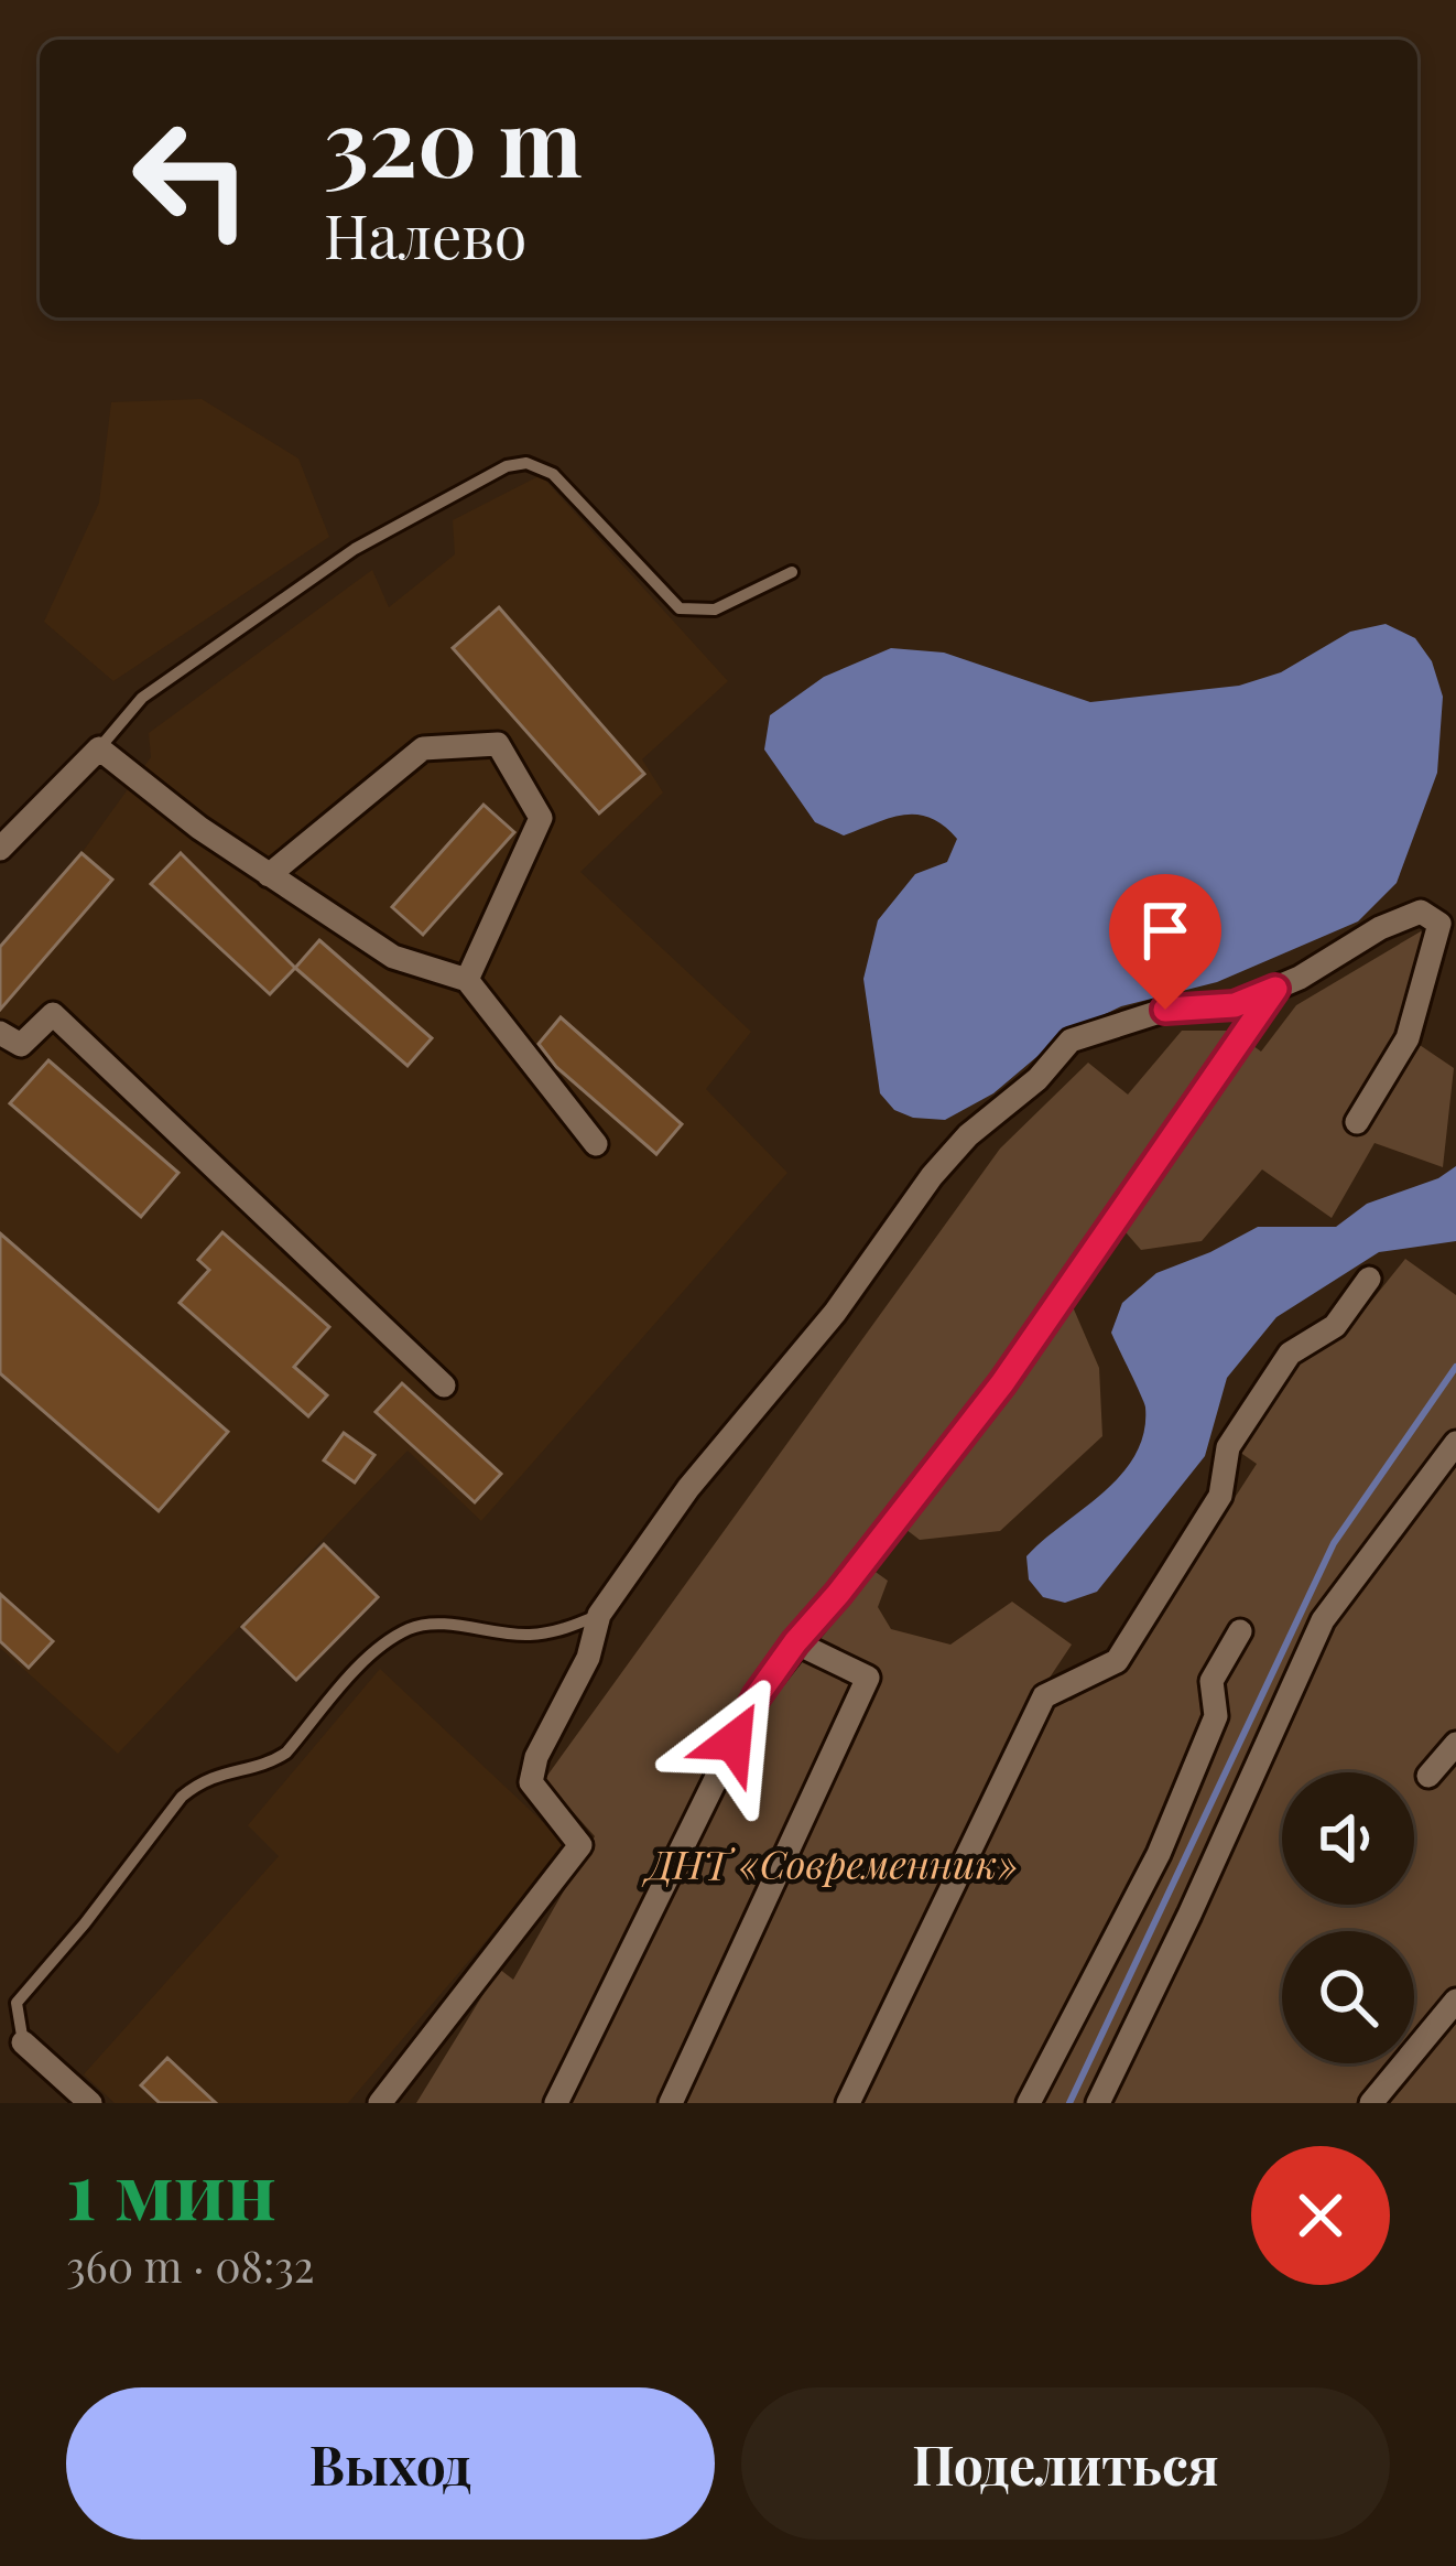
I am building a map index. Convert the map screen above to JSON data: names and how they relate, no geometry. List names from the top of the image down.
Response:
{
  "parks": ["ДНТ «Современник»"],
  "page": {
    "turn": ["320 m", "Налево"],
    "heading": ["1 мин", "360 m · 08:32"],
    "buttons": ["Выход", "Поделиться"]
  }
}
